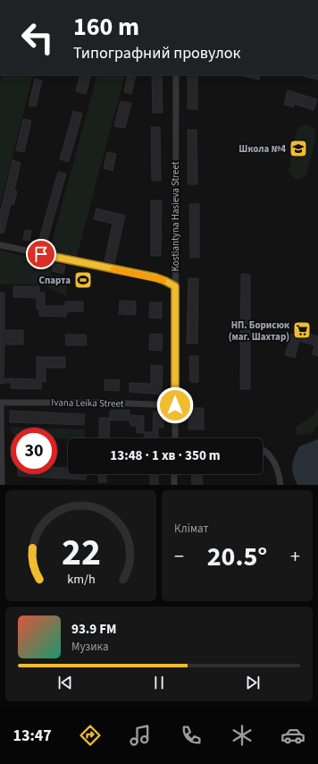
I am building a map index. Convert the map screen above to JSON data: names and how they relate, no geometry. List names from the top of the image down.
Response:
{
  "streets": {
    "street": ["Kostiantyna Hasieva Street", "Ivana Leika Street"]
  },
  "crossings": [
    ["Kostiantyna Hasieva Street", "Ivana Leika Street"]
  ],
  "places": {
    "school or university": ["Школа №4"],
    "sports": ["Спарта"],
    "supermarket": ["НП. Борисюк (маг. Шахтар)"]
  },
  "page": {
    "turn": ["160 m", "Типографний провулок"],
    "limit": "30",
    "trip": "13:48 · 1 хв · 350 m",
    "tile": "Клімат",
    "heat": ["−", "20.5°", "+"],
    "song": ["93.9 FM", "Музика"],
    "tabs": "13:47",
    "gauge": ["22", "km/h"]
  }
}
